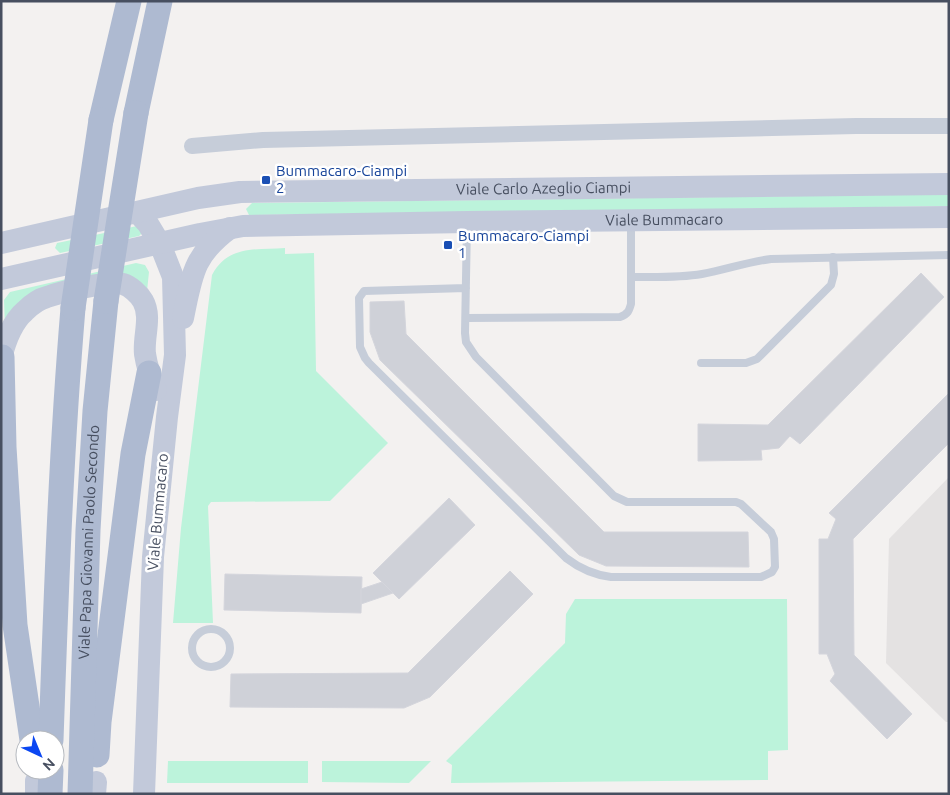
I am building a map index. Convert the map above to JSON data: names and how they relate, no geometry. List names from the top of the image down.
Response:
{
  "streets": {
    "main road": ["Viale Carlo Azeglio Ciampi", "Viale Bummacaro", "Viale Papa Giovanni Paolo Secondo"]
  },
  "crossings": [
    ["Viale Carlo Azeglio Ciampi", "Viale Bummacaro"]
  ],
  "places": {
    "transit": ["Bummacaro-Ciampi 2", "Bummacaro-Ciampi 1"]
  },
  "north": "bottom right"
}
